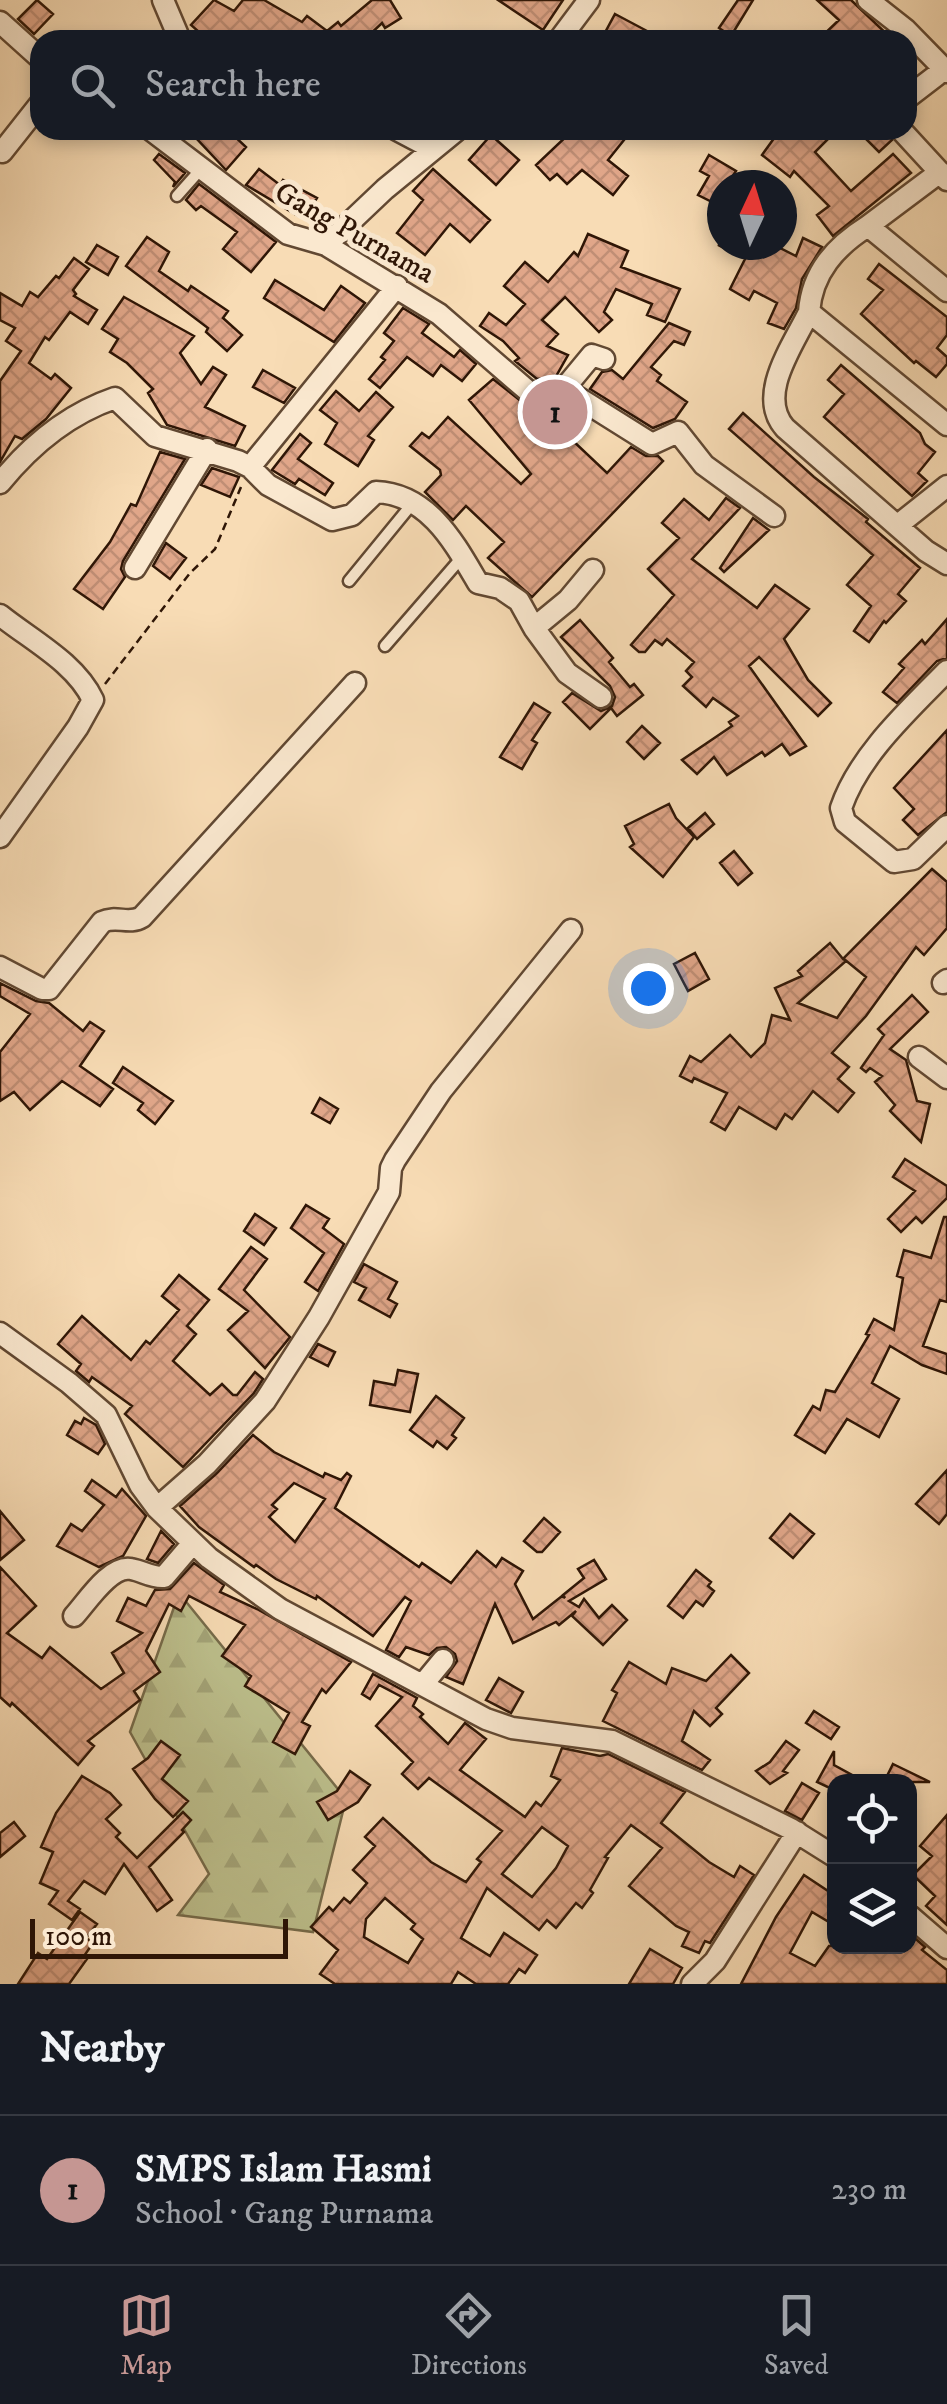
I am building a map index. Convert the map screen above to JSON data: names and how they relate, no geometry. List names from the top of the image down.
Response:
{
  "streets": {
    "street": ["Gang Purnama"]
  },
  "scale_bar": "100 m",
  "north": "top",
  "page": {
    "search": "Search here",
    "pins": "1",
    "scale": "100 m",
    "heading": "Nearby",
    "list": [
      {
        "mark": "1",
        "name": "SMPS Islam Hasmi",
        "note": "School · Gang Purnama",
        "value": "230 m"
      }
    ],
    "nav": ["Map", "Directions", "Saved"]
  }
}
